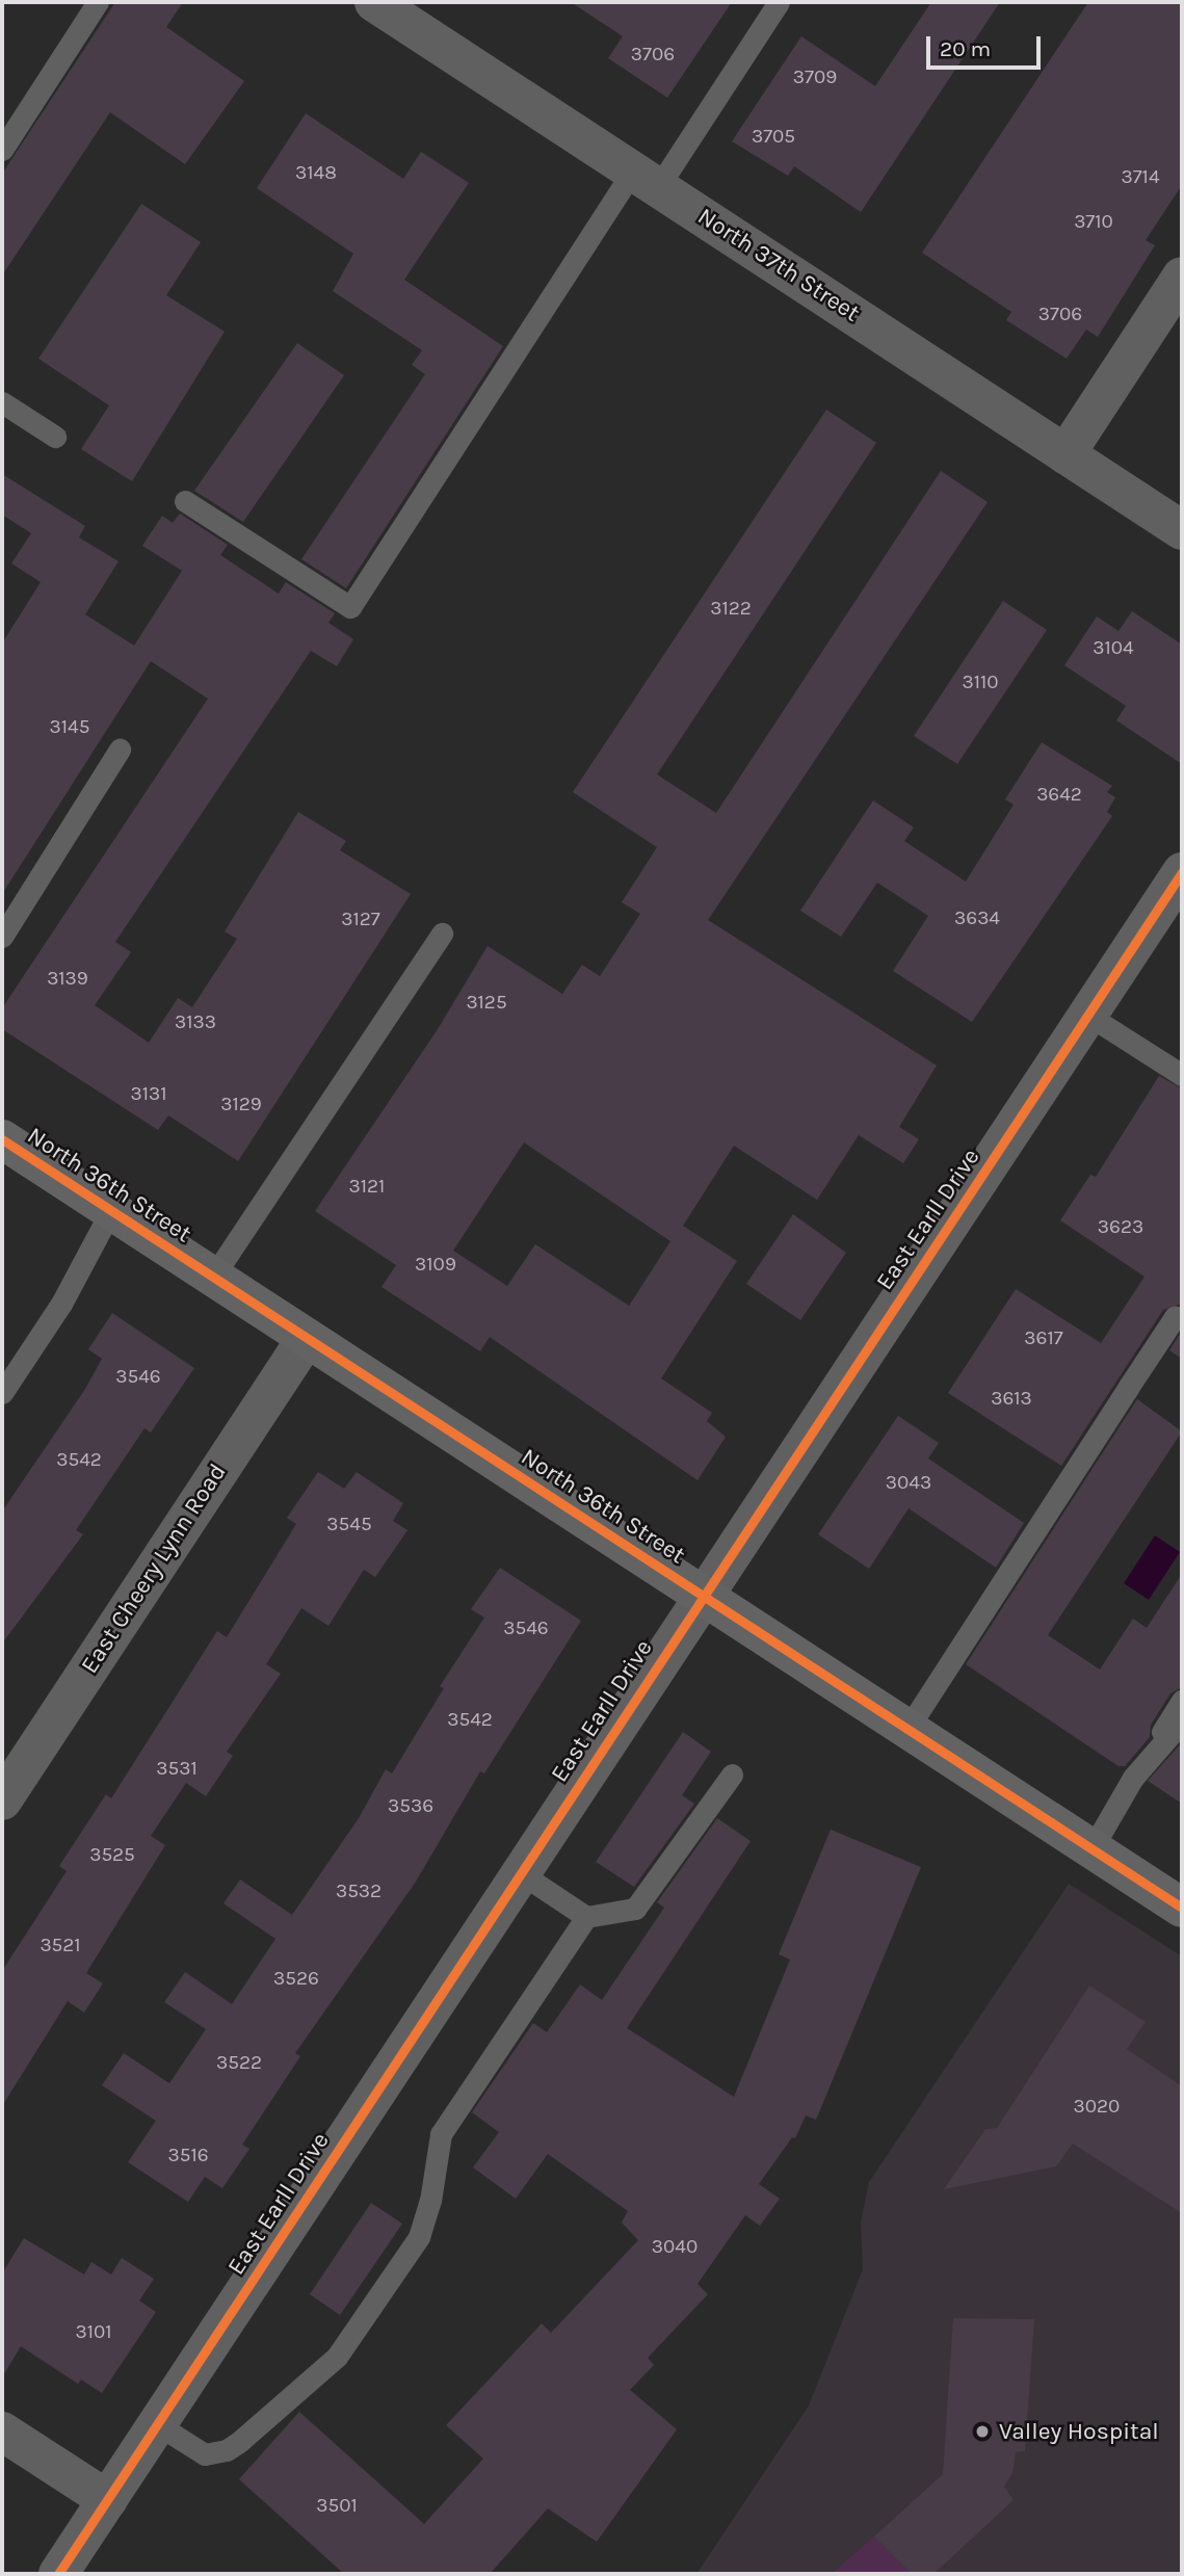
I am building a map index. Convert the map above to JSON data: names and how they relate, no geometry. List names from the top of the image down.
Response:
{
  "streets": {
    "main road": ["North 36th Street"],
    "street": ["North 37th Street", "East Earll Drive", "East Cheery Lynn Road"]
  },
  "crossings": [
    ["North 36th Street", "East Earll Drive"],
    ["North 36th Street", "East Cheery Lynn Road"]
  ],
  "places": ["Valley Hospital"],
  "house_numbers": [
    "3706",
    "3709",
    "3705",
    "3148",
    "3714",
    "3710",
    "3706",
    "3122",
    "3104",
    "3110",
    "3145",
    "3642",
    "3634",
    "3127",
    "3139",
    "3125",
    "3133",
    "3131",
    "3129",
    "3121",
    "3623",
    "3109",
    "3617",
    "3546",
    "3613",
    "3542",
    "3043",
    "3545",
    "3546",
    "3542",
    "3531",
    "3536",
    "3525",
    "3532",
    "3521",
    "3526",
    "3522",
    "3020",
    "3516",
    "3040",
    "3101",
    "3501"
  ],
  "scale_bar": "20 m"
}
